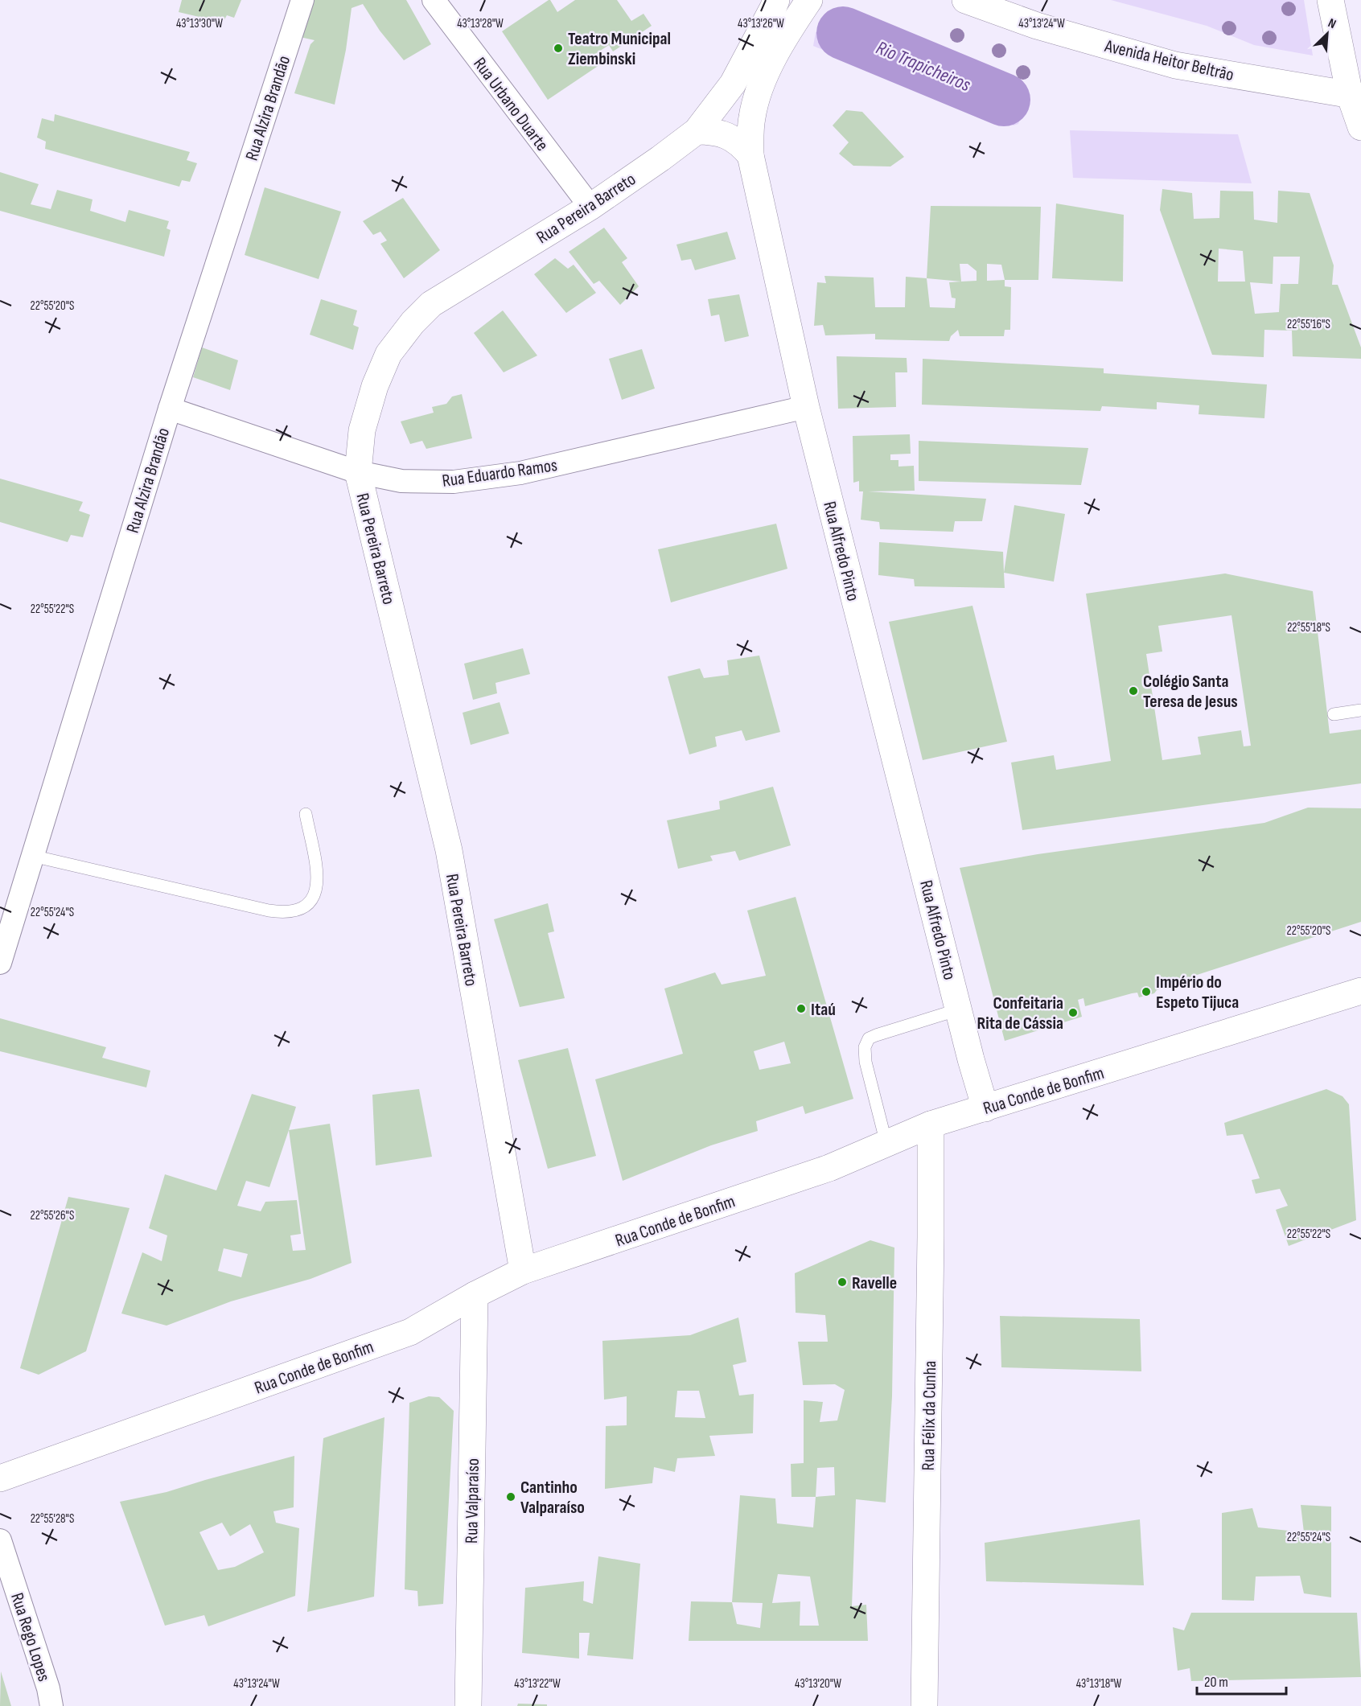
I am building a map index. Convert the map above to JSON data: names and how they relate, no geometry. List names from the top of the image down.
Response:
{
  "streets": {
    "street": [
      "Avenida Heitor Beltrão",
      "Rua Urbano Duarte",
      "Rua Alzira Brandão",
      "Rua Pereira Barreto",
      "Rua Eduardo Ramos",
      "Rua Alfredo Pinto",
      "Rua Conde de Bonfim",
      "Rua Félix da Cunha",
      "Rua Valparaíso",
      "Rua Rego Lopes"
    ]
  },
  "crossings": [
    ["Rua Urbano Duarte", "Rua Pereira Barreto"],
    ["Rua Alzira Brandão", "Rua Eduardo Ramos"],
    ["Rua Pereira Barreto", "Rua Eduardo Ramos"],
    ["Rua Pereira Barreto", "Rua Conde de Bonfim"],
    ["Rua Eduardo Ramos", "Rua Alfredo Pinto"],
    ["Rua Alfredo Pinto", "Rua Conde de Bonfim"],
    ["Rua Conde de Bonfim", "Rua Félix da Cunha"],
    ["Rua Conde de Bonfim", "Rua Valparaíso"]
  ],
  "water": ["Rio Trapicheiros"],
  "places": [
    "Teatro Municipal Ziembinski",
    "Colégio Santa Teresa de Jesus",
    "Império do Espeto Tijuca",
    "Itaú",
    "Confeitaria Rita de Cássia",
    "Ravelle",
    "Cantinho Valparaíso"
  ],
  "scale_bar": "20 m",
  "north": "top right",
  "coordinates": [
    "43°13'30\"W",
    "43°13'28\"W",
    "43°13'26\"W",
    "43°13'24\"W",
    "22°55'20\"S",
    "22°55'16\"S",
    "22°55'22\"S",
    "22°55'18\"S",
    "22°55'24\"S",
    "22°55'26\"S",
    "22°55'28\"S",
    "43°13'22\"W",
    "43°13'20\"W",
    "43°13'18\"W"
  ]
}
